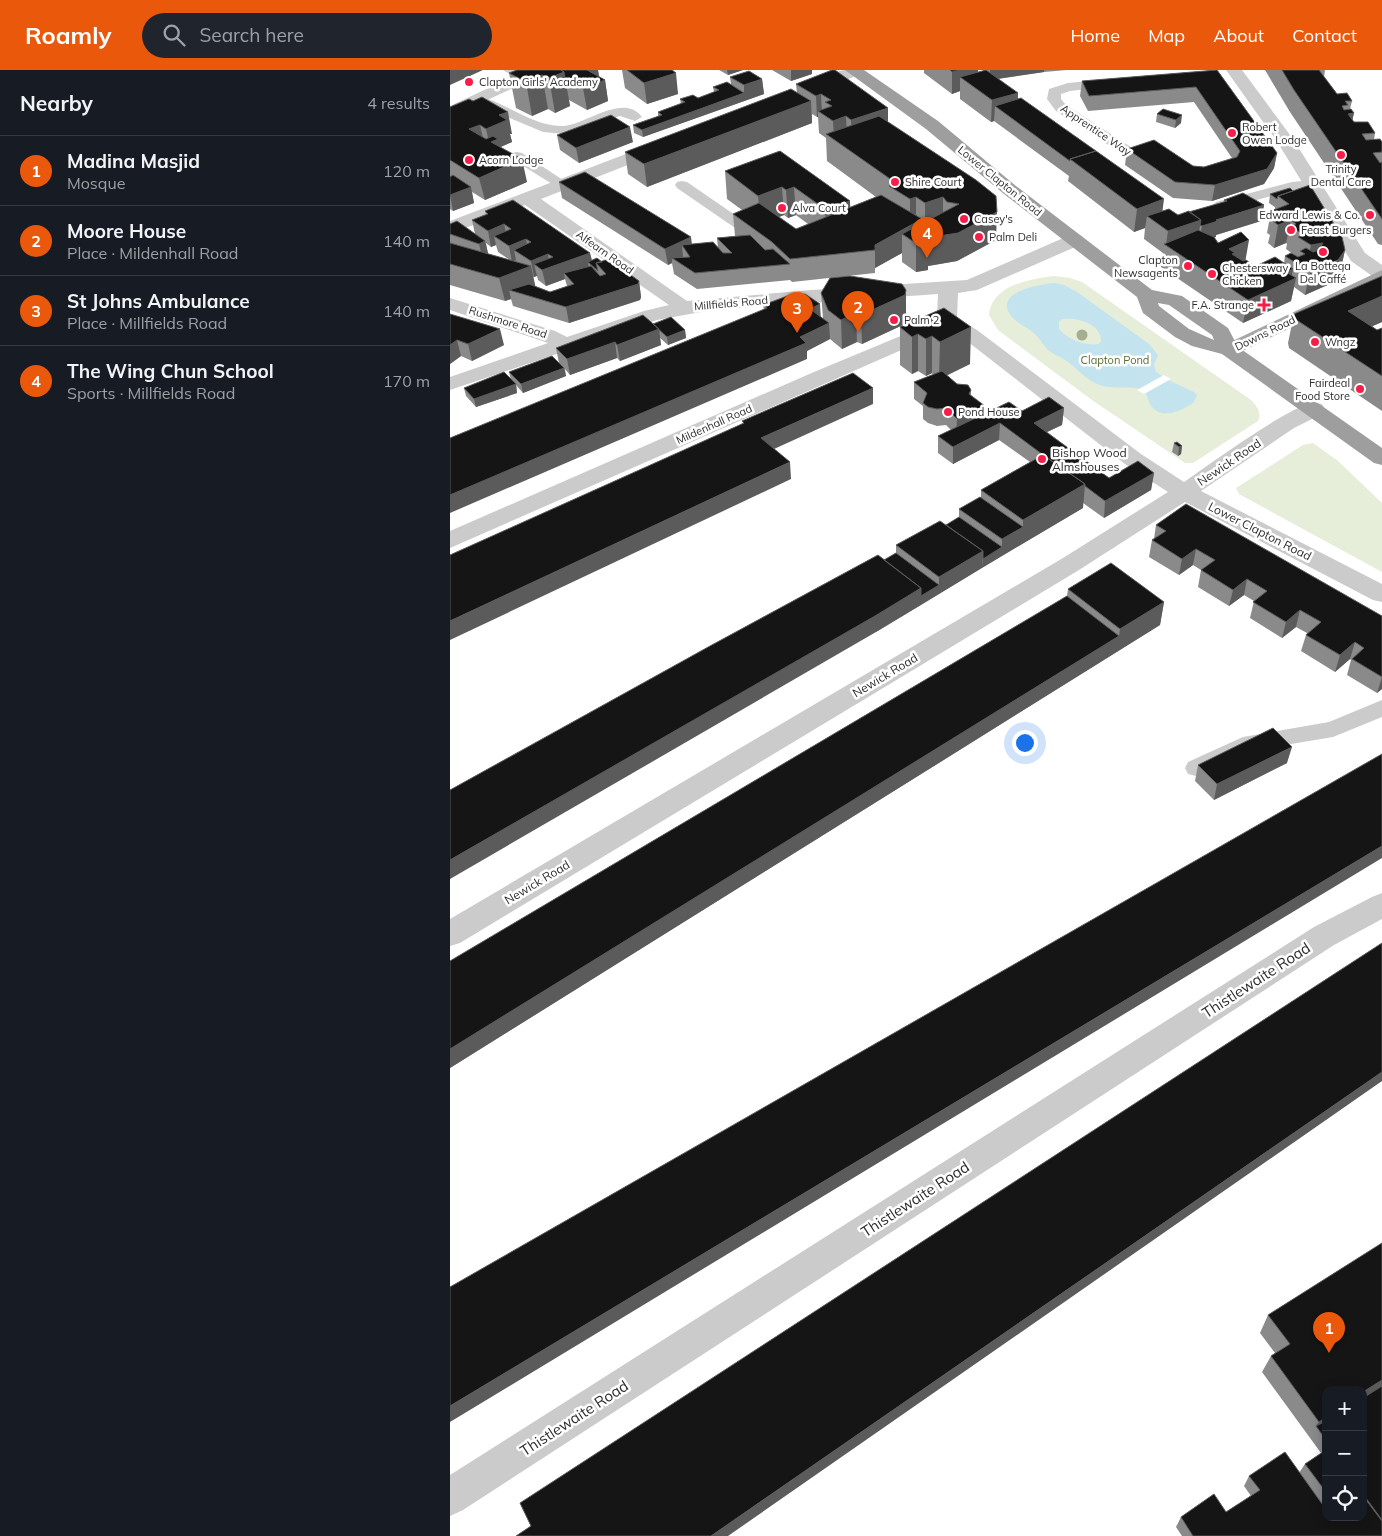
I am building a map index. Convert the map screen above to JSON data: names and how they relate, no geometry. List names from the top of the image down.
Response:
{
  "streets": {
    "highway": ["Lower Clapton Road"],
    "main road": ["Downs Road"],
    "street": [
      "Alfearn Road",
      "Millfields Road",
      "Rushmore Road",
      "Mildenhall Road",
      "Newick Road",
      "Thistlewaite Road"
    ],
    "lane": ["Apprentice Way"]
  },
  "crossings": [
    ["Lower Clapton Road", "Millfields Road"],
    ["Lower Clapton Road", "Downs Road"],
    ["Lower Clapton Road", "Mildenhall Road"],
    ["Lower Clapton Road", "Newick Road"],
    ["Alfearn Road", "Millfields Road"],
    ["Millfields Road", "Rushmore Road"]
  ],
  "parks": ["Clapton Pond"],
  "places": {
    "other": [
      "Clapton Girls' Academy",
      "Robert Owen Lodge",
      "Trinity Dental Care",
      "Acorn Lodge",
      "Shire Court",
      "Alva Court",
      "Edward Lewis & Co.",
      "Casey's",
      "Feast Burgers",
      "Palm Deli",
      "La Bottega Del Caffé",
      "Clapton Newsagents",
      "Chestersway Chicken",
      "Palm 2",
      "Wngz",
      "Fairdeal Food Store",
      "Pond House",
      "Bishop Wood Almshouses"
    ],
    "health": ["F.A. Strange"]
  },
  "page": {
    "header": "Roamly",
    "search": "Search here",
    "nav": [
      "Home",
      "Map",
      "About",
      "Contact"
    ],
    "heading": ["Nearby", "4 results"],
    "list": [
      {
        "mark": "1",
        "name": "Madina Masjid",
        "note": "Mosque",
        "value": "120 m"
      },
      {
        "mark": "2",
        "name": "Moore House",
        "note": "Place · Mildenhall Road",
        "value": "140 m"
      },
      {
        "mark": "3",
        "name": "St Johns Ambulance",
        "note": "Place · Millfields Road",
        "value": "140 m"
      },
      {
        "mark": "4",
        "name": "The Wing Chun School",
        "note": "Sports · Millfields Road",
        "value": "170 m"
      }
    ],
    "pins": [
      "4",
      "2",
      "3",
      "1"
    ],
    "map_buttons": ["+", "−"]
  }
}
